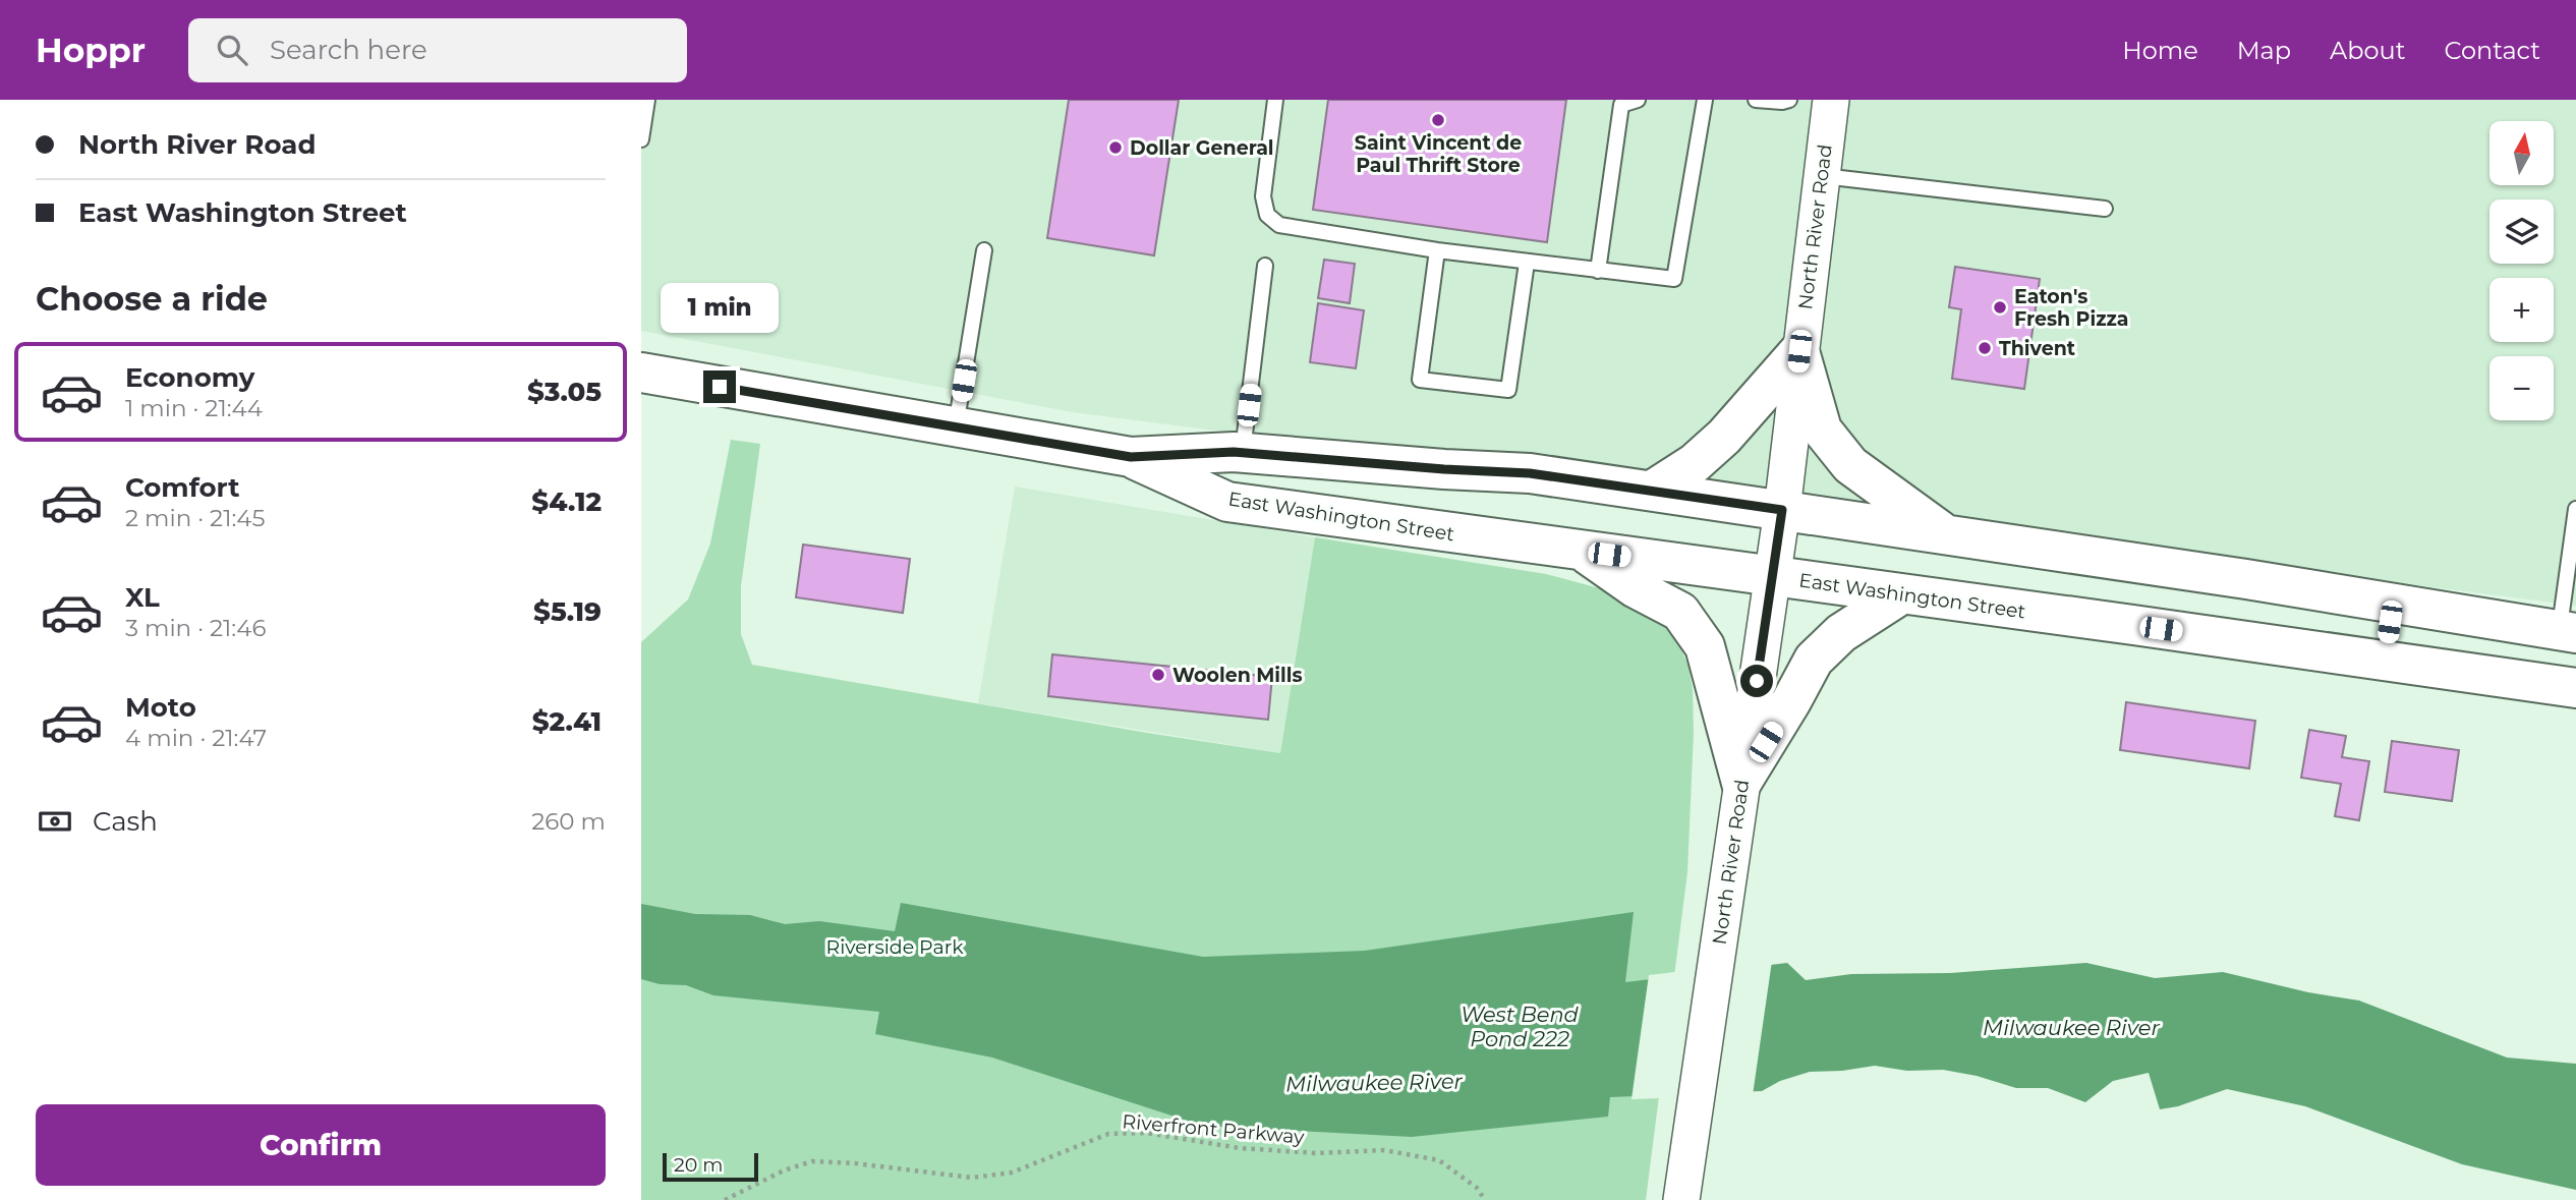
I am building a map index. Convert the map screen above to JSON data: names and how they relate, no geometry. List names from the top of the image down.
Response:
{
  "streets": {
    "main road": ["East Washington Street"],
    "street": ["North River Road"],
    "path": ["Riverfront Parkway"]
  },
  "crossings": [
    ["North River Road", "East Washington Street"]
  ],
  "water": ["West Bend Pond 222", "Milwaukee River"],
  "parks": ["Riverside Park"],
  "places": [
    "Saint Vincent de Paul Thrift Store",
    "Dollar General",
    "Eaton's Fresh Pizza",
    "Thivent",
    "Woolen Mills"
  ],
  "scale_bar": "20 m",
  "north": "top",
  "page": {
    "header": "Hoppr",
    "search": "Search here",
    "nav": [
      "Home",
      "Map",
      "About",
      "Contact"
    ],
    "banner": ["North River Road", "East Washington Street"],
    "map_buttons": ["+", "−"],
    "heading": "Choose a ride",
    "bubble": "1 min",
    "list": [
      {
        "name": "Economy",
        "note": "1 min · 21:44",
        "value": "$3.05"
      },
      {
        "name": "Comfort",
        "note": "2 min · 21:45",
        "value": "$4.12"
      },
      {
        "name": "XL",
        "note": "3 min · 21:46",
        "value": "$5.19"
      },
      {
        "name": "Moto",
        "note": "4 min · 21:47",
        "value": "$2.41"
      }
    ],
    "pay": ["Cash", "260 m"],
    "buttons": "Confirm",
    "scale": "20 m"
  }
}
